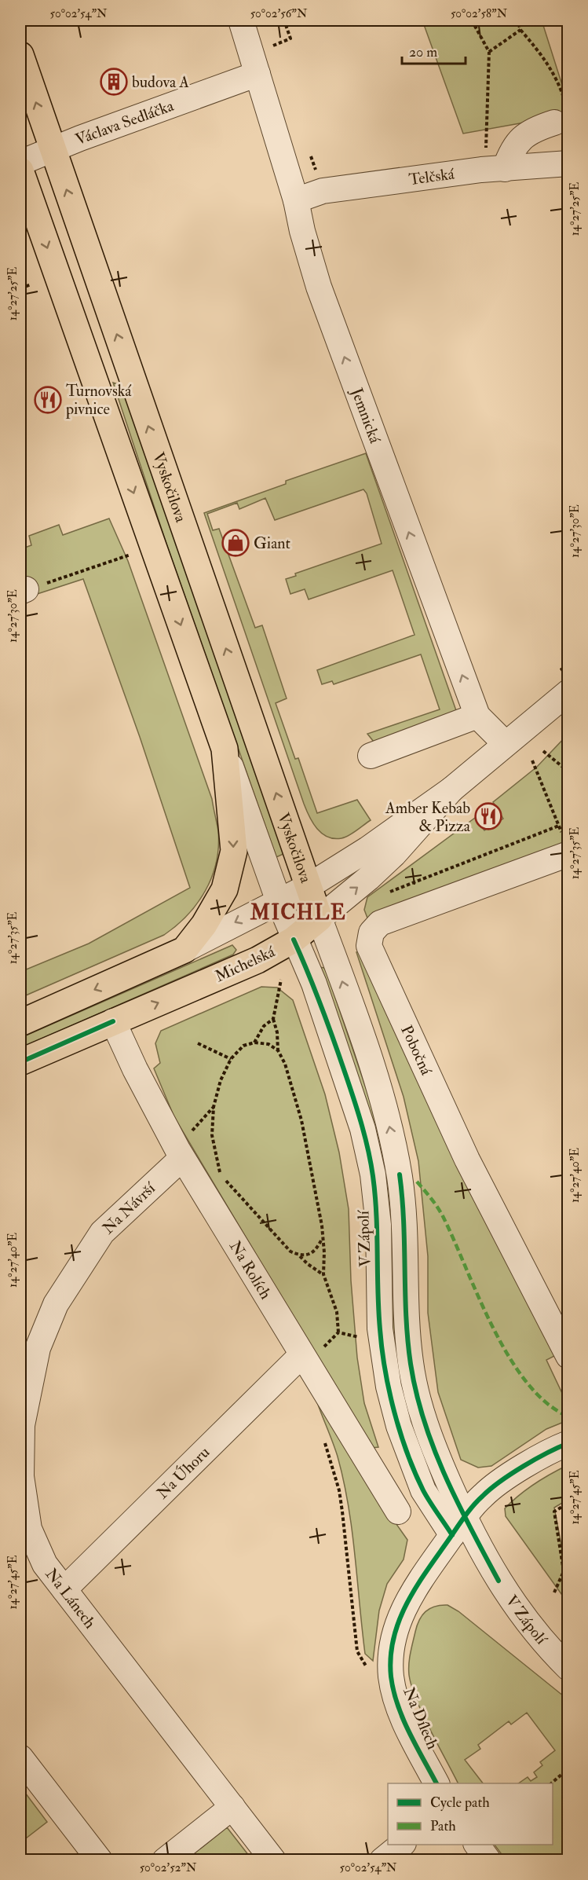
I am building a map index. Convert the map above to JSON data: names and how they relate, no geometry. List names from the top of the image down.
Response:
{
  "streets": {
    "main road": ["Vyskočilova", "Michelská"],
    "street": [
      "Václava Sedláčka",
      "Telčská",
      "Jemnická",
      "Pobočná",
      "Na Návrší",
      "V Zápolí",
      "Na Rolích",
      "Na Úhoru",
      "Na Lánech",
      "Na Dílech"
    ]
  },
  "crossings": [
    ["Václava Sedláčka", "Jemnická"],
    ["Václava Sedláčka", "Vyskočilova"],
    ["Telčská", "Jemnická"],
    ["Jemnická", "Michelská"],
    ["Vyskočilova", "Michelská"],
    ["Vyskočilova", "V Zápolí"],
    ["Michelská", "V Zápolí"],
    ["Michelská", "Na Rolích"],
    ["Na Návrší", "Na Rolích"],
    ["Na Návrší", "Na Lánech"],
    ["V Zápolí", "Na Dílech"],
    ["Na Rolích", "Na Úhoru"],
    ["Na Úhoru", "Na Lánech"]
  ],
  "one_way": ["Jemnická"],
  "districts": ["MICHLE"],
  "places": {
    "building": ["budova A"],
    "restaurant": ["Turnovská pivnice", "Amber Kebab & Pizza"],
    "shop": ["Giant"]
  },
  "legend": ["Cycle path", "Path"],
  "scale_bar": "20 m",
  "coordinates": [
    "50°02'54\"N",
    "50°02'56\"N",
    "50°02'58\"N",
    "14°27'25\"E",
    "14°27'30\"E",
    "14°27'35\"E",
    "14°27'40\"E",
    "14°27'45\"E",
    "50°02'52\"N"
  ]
}
